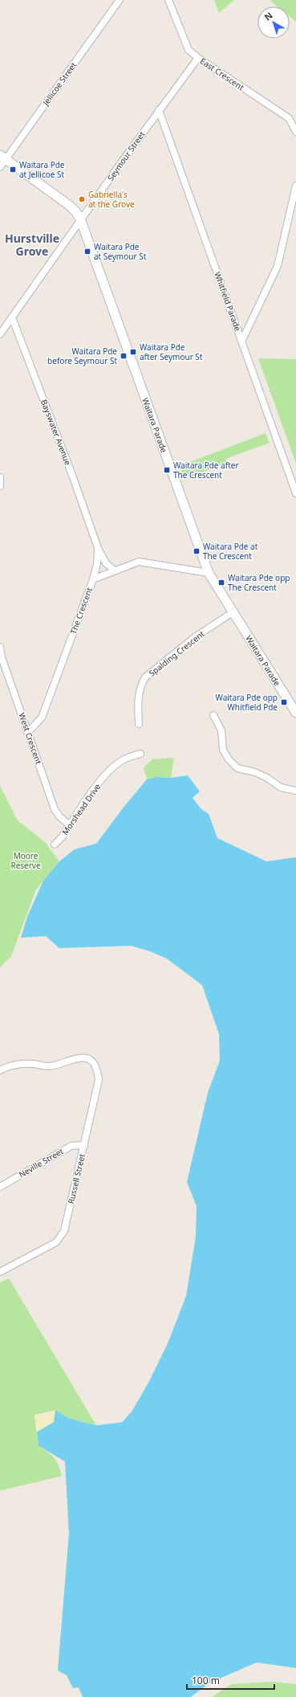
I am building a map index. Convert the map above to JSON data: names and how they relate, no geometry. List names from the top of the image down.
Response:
{
  "streets": {
    "street": [
      "East Crescent",
      "Jellicoe Street",
      "Seymour Street",
      "Whitfield Parade",
      "Waitara Parade",
      "Bayswater Avenue",
      "The Crescent",
      "Spalding Crescent",
      "West Crescent",
      "Morshead Drive",
      "Neville Street",
      "Russell Street"
    ]
  },
  "crossings": [
    ["East Crescent", "Seymour Street"],
    ["Jellicoe Street", "Waitara Parade"],
    ["Seymour Street", "Whitfield Parade"],
    ["Seymour Street", "Waitara Parade"],
    ["Seymour Street", "Bayswater Avenue"],
    ["Waitara Parade", "The Crescent"],
    ["Waitara Parade", "Spalding Crescent"],
    ["Bayswater Avenue", "The Crescent"],
    ["The Crescent", "West Crescent"],
    ["West Crescent", "Morshead Drive"],
    ["Neville Street", "Russell Street"]
  ],
  "districts": ["Hurstville Grove"],
  "parks": ["Moore Reserve"],
  "places": {
    "transit": [
      "Waitara Pde at Jellicoe St",
      "Waitara Pde at Seymour St",
      "Waitara Pde after Seymour St",
      "Waitara Pde before Seymour St",
      "Waitara Pde after The Crescent",
      "Waitara Pde at The Crescent",
      "Waitara Pde opp The Crescent",
      "Waitara Pde opp Whitfield Pde"
    ],
    "other": ["Gabriella's at the Grove"]
  },
  "scale_bar": "100 m",
  "north": "top left"
}
